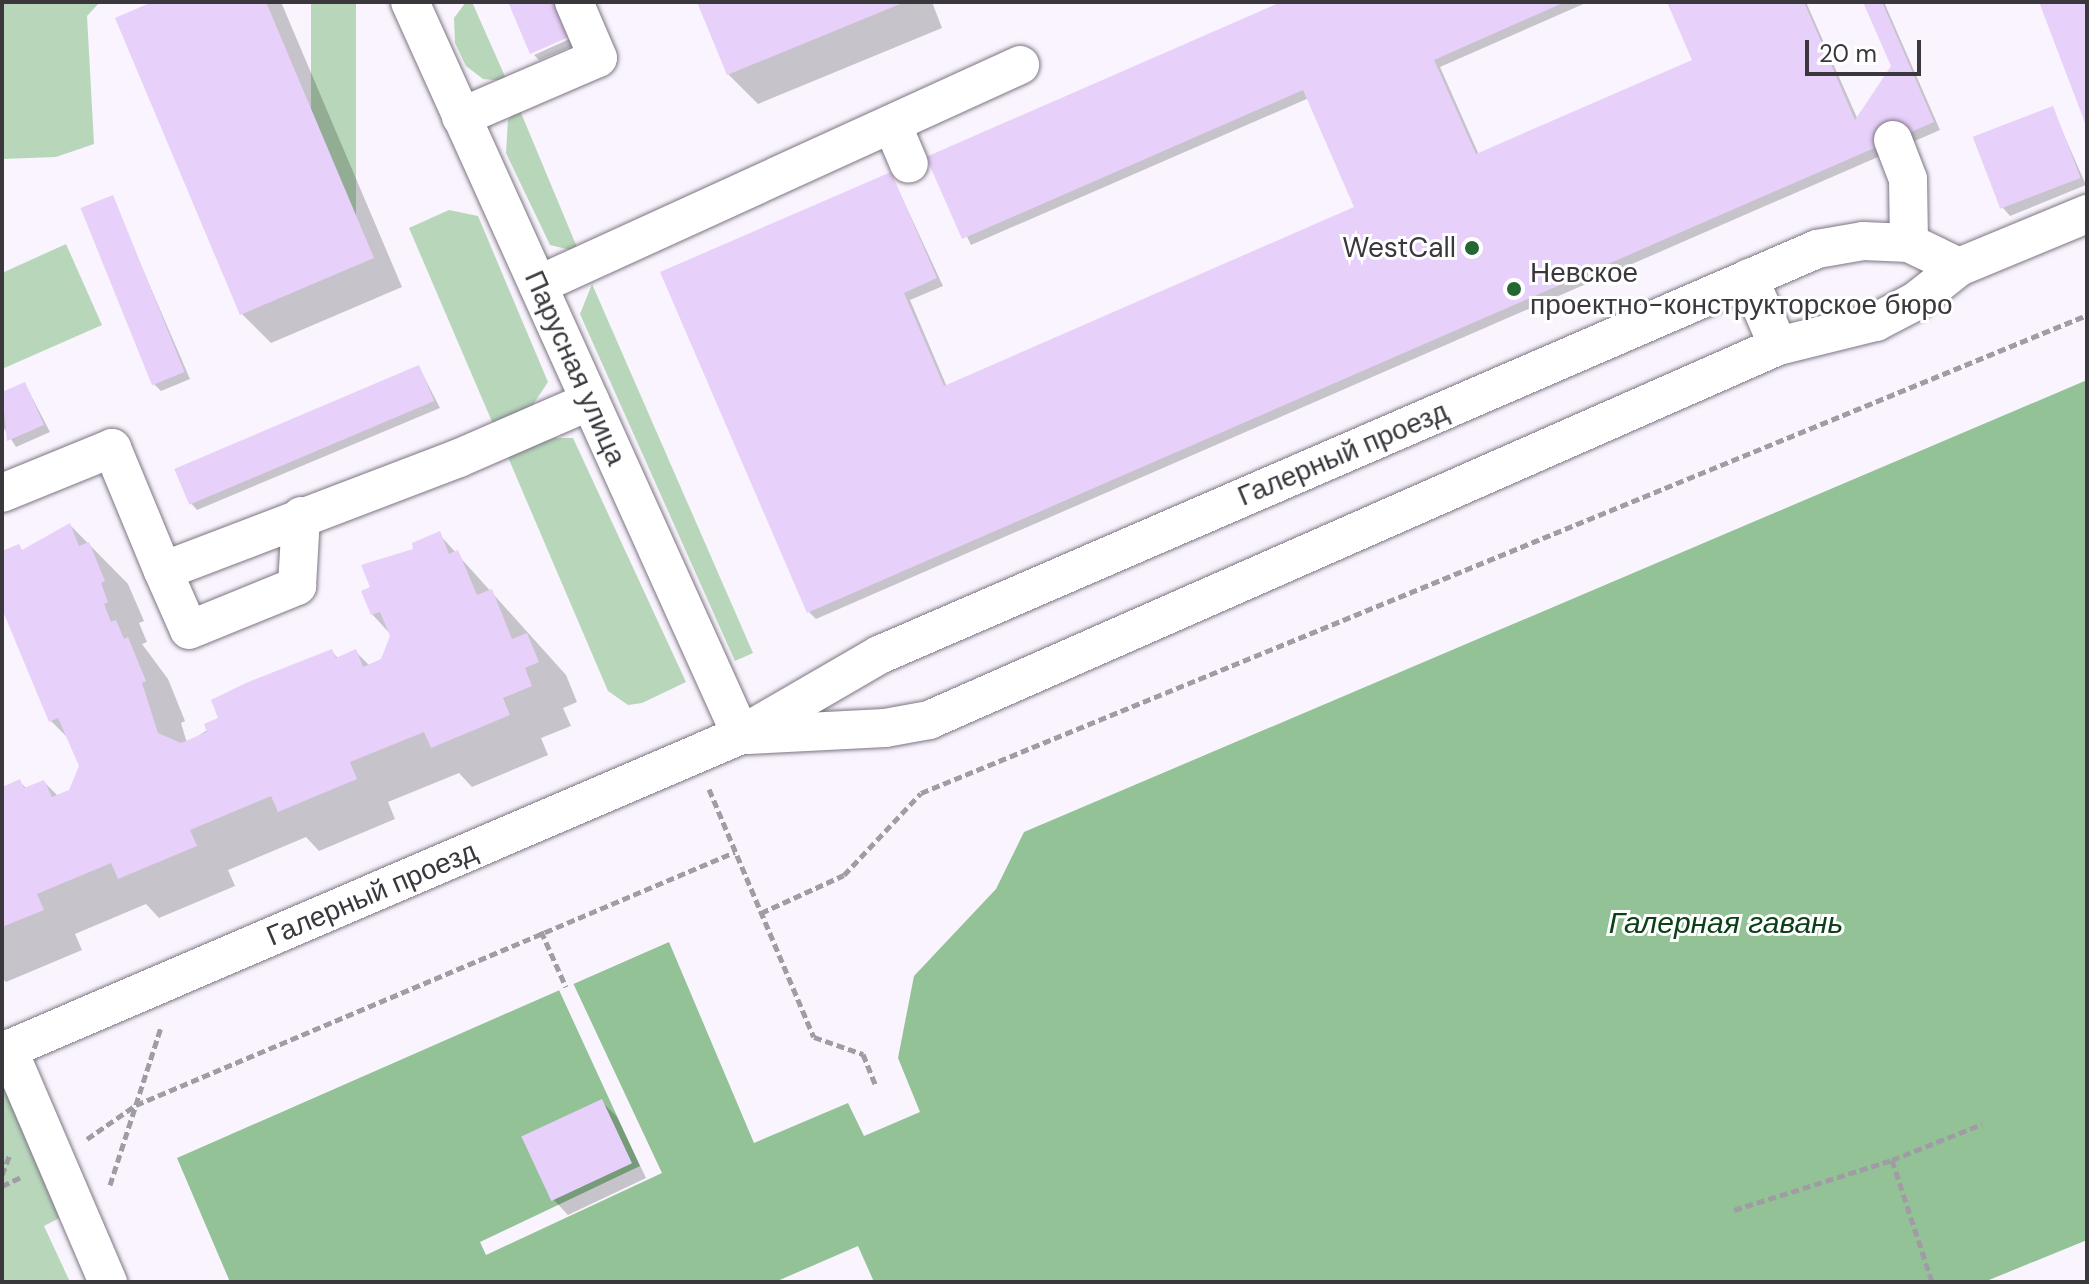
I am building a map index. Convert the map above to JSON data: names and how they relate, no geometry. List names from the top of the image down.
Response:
{
  "streets": {
    "street": ["Парусная улица", "Галерный проезд"]
  },
  "crossings": [
    ["Парусная улица", "Галерный проезд"]
  ],
  "water": ["Галерная гавань"],
  "places": ["WestCall", "Невское проектно-конструкторское бюро"],
  "scale_bar": "20 m"
}
